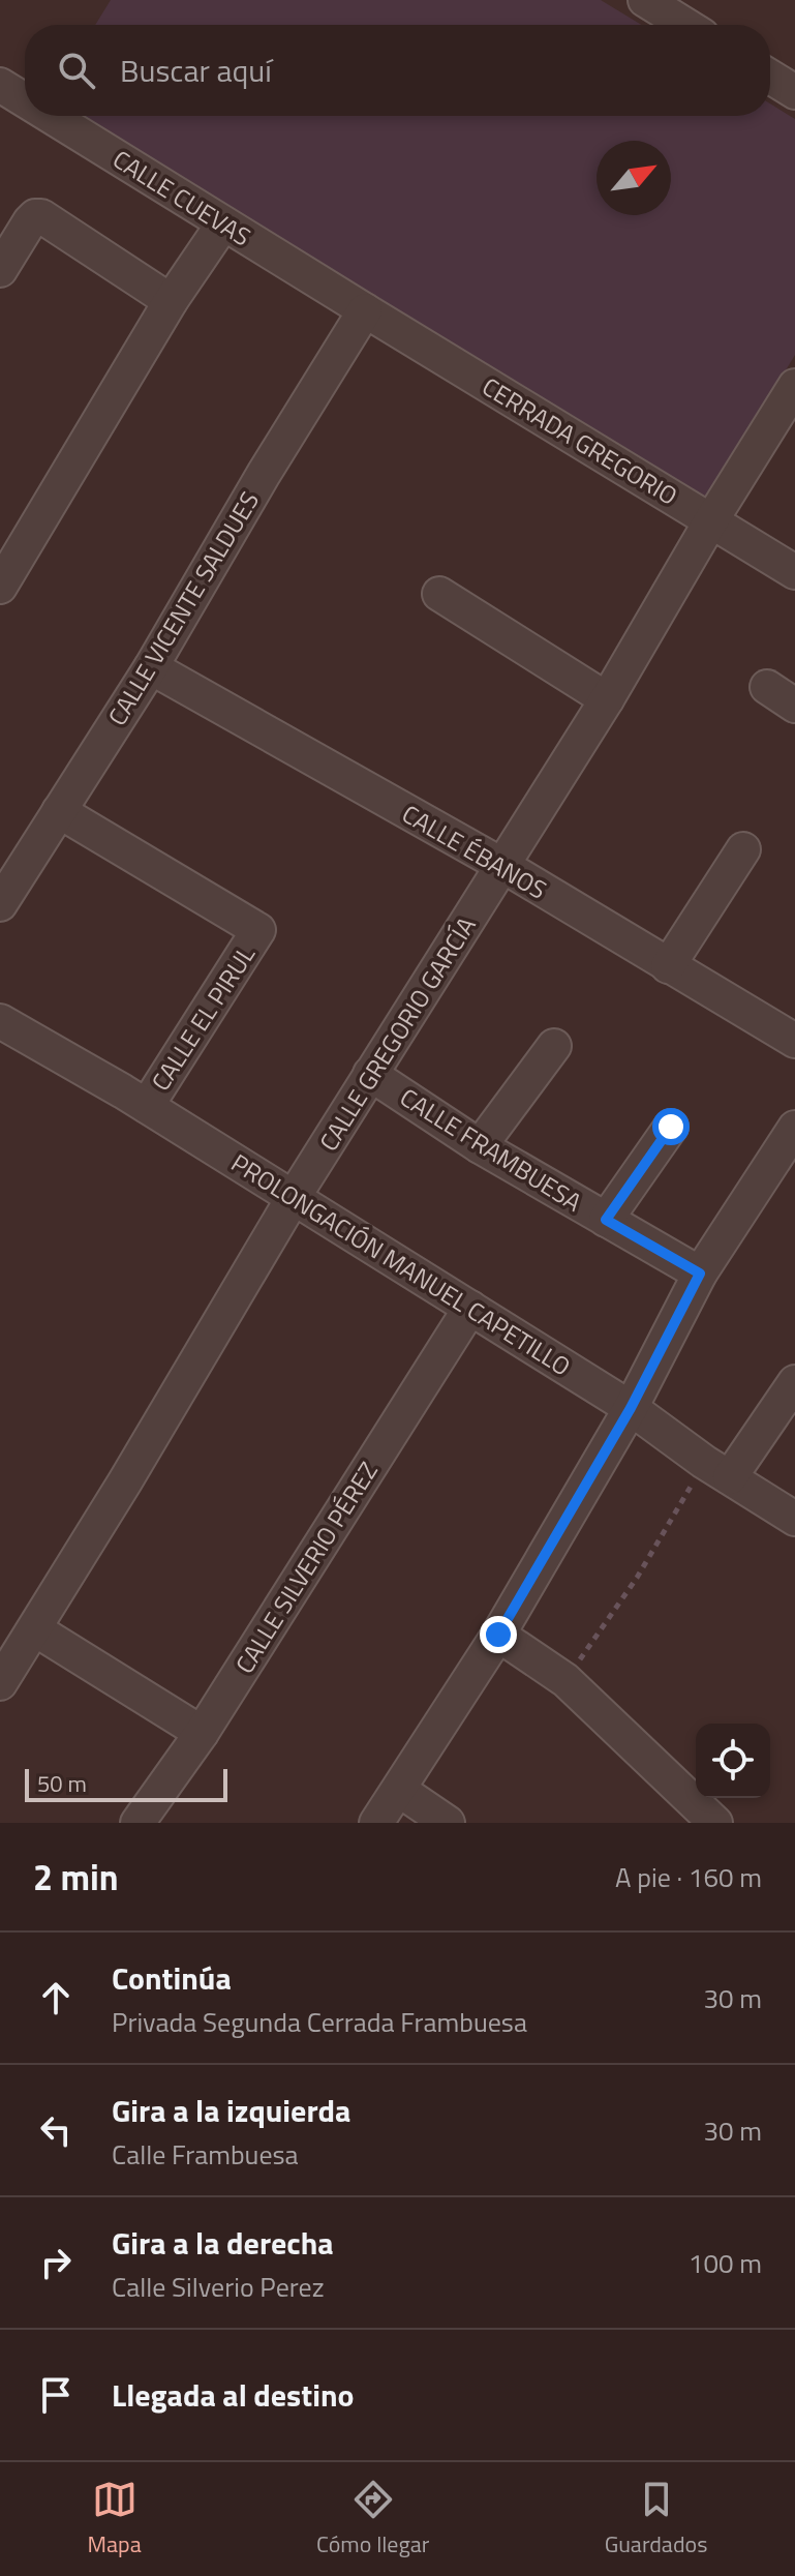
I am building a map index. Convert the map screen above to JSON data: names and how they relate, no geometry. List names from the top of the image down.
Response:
{
  "streets": {
    "street": [
      "CALLE CUEVAS",
      "CERRADA GREGORIO",
      "CALLE VICENTE SALDUES",
      "CALLE ÉBANOS",
      "CALLE EL PIRUL",
      "CALLE GREGORIO GARCÍA",
      "CALLE FRAMBUESA",
      "PROLONGACIÓN MANUEL CAPETILLO",
      "CALLE SILVERIO PÉREZ"
    ]
  },
  "crossings": [
    ["CALLE CUEVAS", "CERRADA GREGORIO"],
    ["CALLE CUEVAS", "CALLE VICENTE SALDUES"],
    ["CERRADA GREGORIO", "CALLE VICENTE SALDUES"],
    ["CERRADA GREGORIO", "CALLE GREGORIO GARCÍA"],
    ["CALLE VICENTE SALDUES", "CALLE ÉBANOS"],
    ["CALLE VICENTE SALDUES", "CALLE EL PIRUL"],
    ["CALLE ÉBANOS", "CALLE GREGORIO GARCÍA"],
    ["CALLE EL PIRUL", "PROLONGACIÓN MANUEL CAPETILLO"],
    ["CALLE GREGORIO GARCÍA", "CALLE FRAMBUESA"],
    ["CALLE GREGORIO GARCÍA", "PROLONGACIÓN MANUEL CAPETILLO"],
    ["PROLONGACIÓN MANUEL CAPETILLO", "CALLE SILVERIO PÉREZ"]
  ],
  "scale_bar": "50 m",
  "north": "top right",
  "page": {
    "search": "Buscar aquí",
    "scale": "50 m",
    "heading": ["2 min", "A pie · 160 m"],
    "list": [
      ["Continúa", "Privada Segunda Cerrada Frambuesa", "30 m"],
      ["Gira a la izquierda", "Calle Frambuesa", "30 m"],
      ["Gira a la derecha", "Calle Silverio Perez", "100 m"],
      "Llegada al destino"
    ],
    "nav": ["Mapa", "Cómo llegar", "Guardados"]
  }
}
